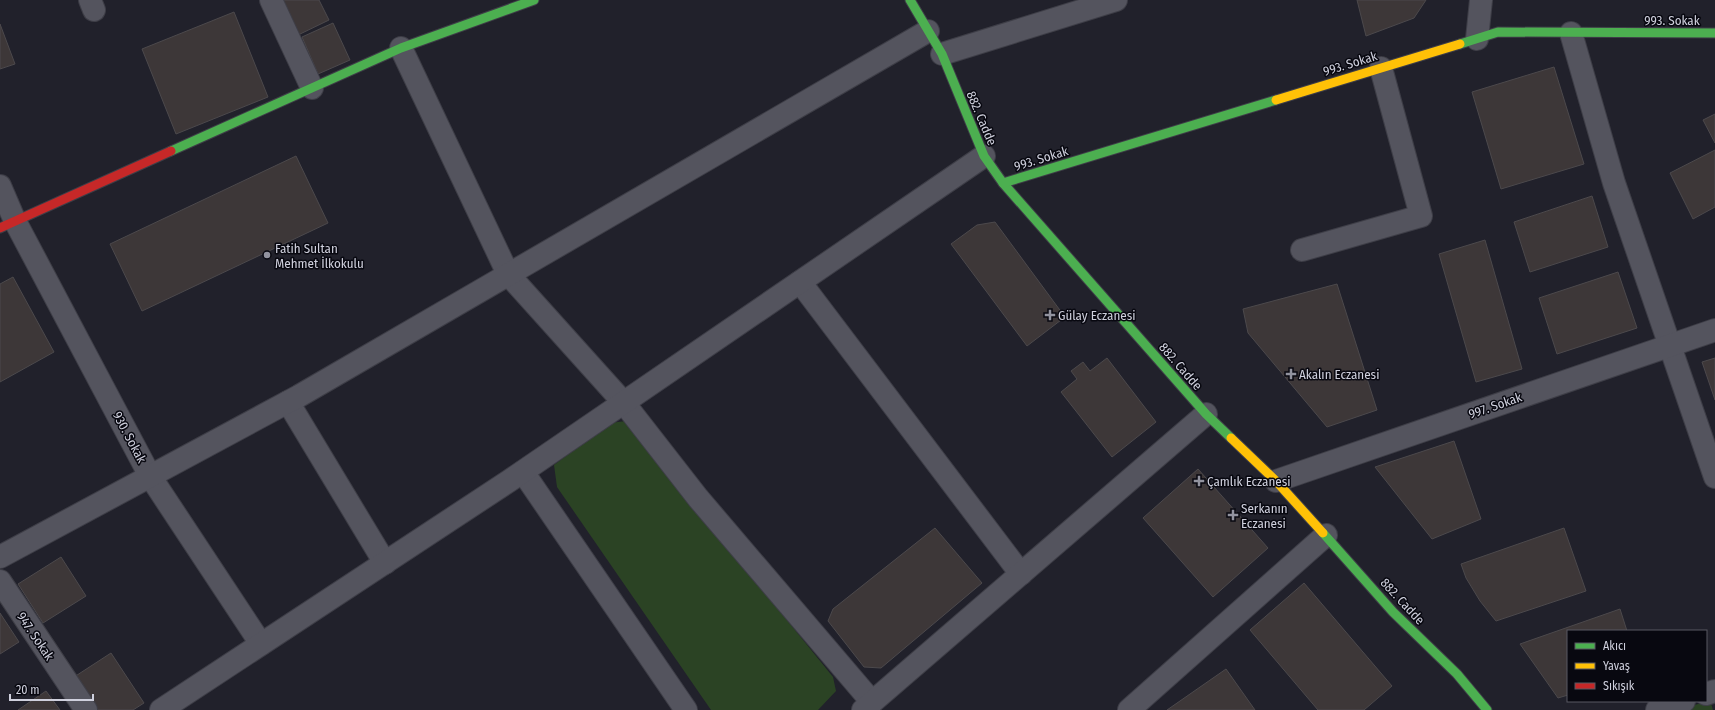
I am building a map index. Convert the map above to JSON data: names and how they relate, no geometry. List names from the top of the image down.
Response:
{
  "streets": {
    "street": [
      "993. Sokak",
      "882. Cadde",
      "997. Sokak",
      "930. Sokak",
      "947. Sokak"
    ]
  },
  "crossings": [
    ["993. Sokak", "882. Cadde"],
    ["882. Cadde", "997. Sokak"]
  ],
  "places": {
    "other": ["Fatih Sultan Mehmet İlkokulu"],
    "health": [
      "Gülay Eczanesi",
      "Akalın Eczanesi",
      "Çamlık Eczanesi",
      "Serkanın Eczanesi"
    ]
  },
  "legend": ["Akıcı", "Yavaş", "Sıkışık"],
  "scale_bar": "20 m"
}
